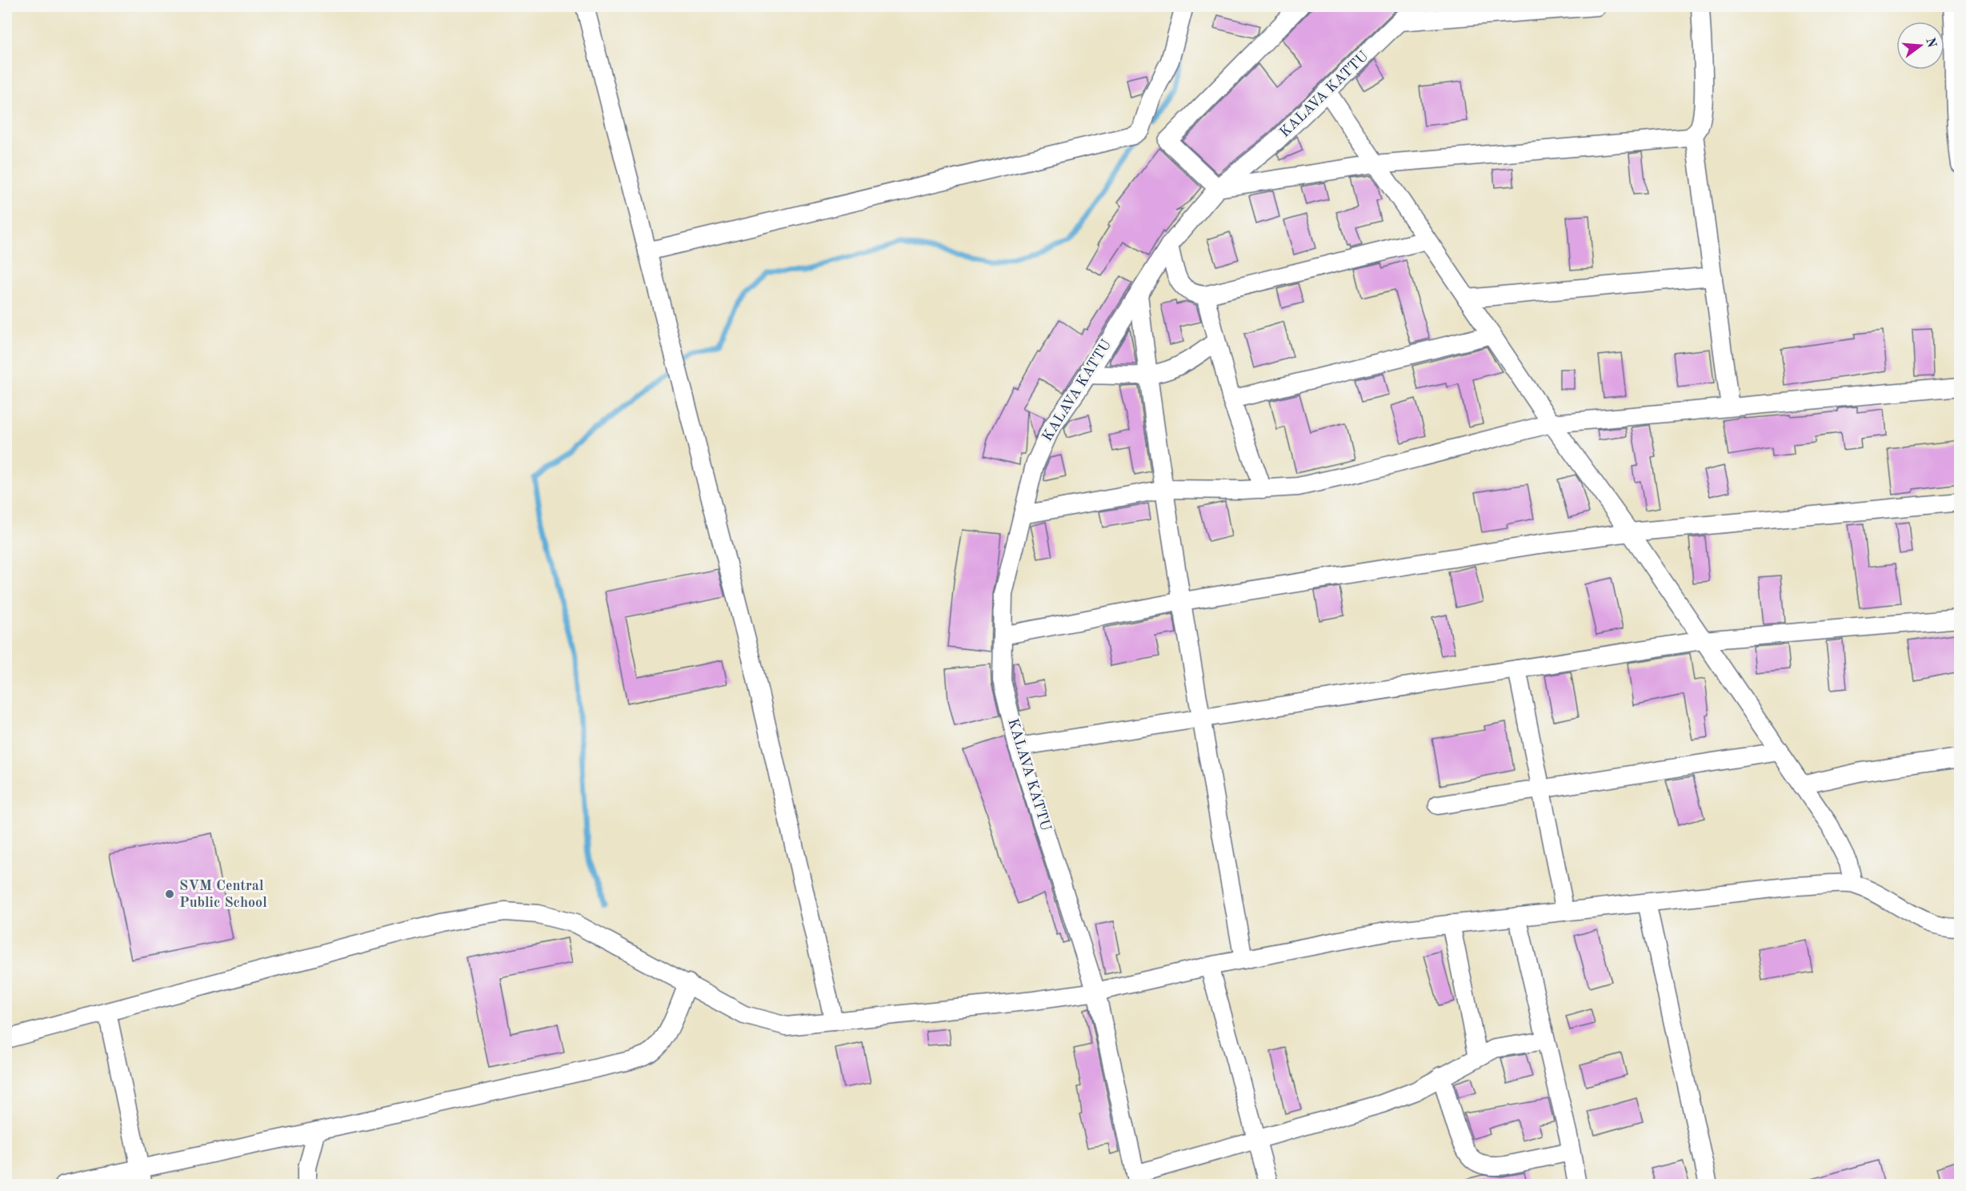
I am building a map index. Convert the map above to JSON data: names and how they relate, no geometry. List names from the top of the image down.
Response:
{
  "streets": {
    "street": ["KALAVA KATTU"]
  },
  "places": ["SVM Central Public School"],
  "north": "right"
}
